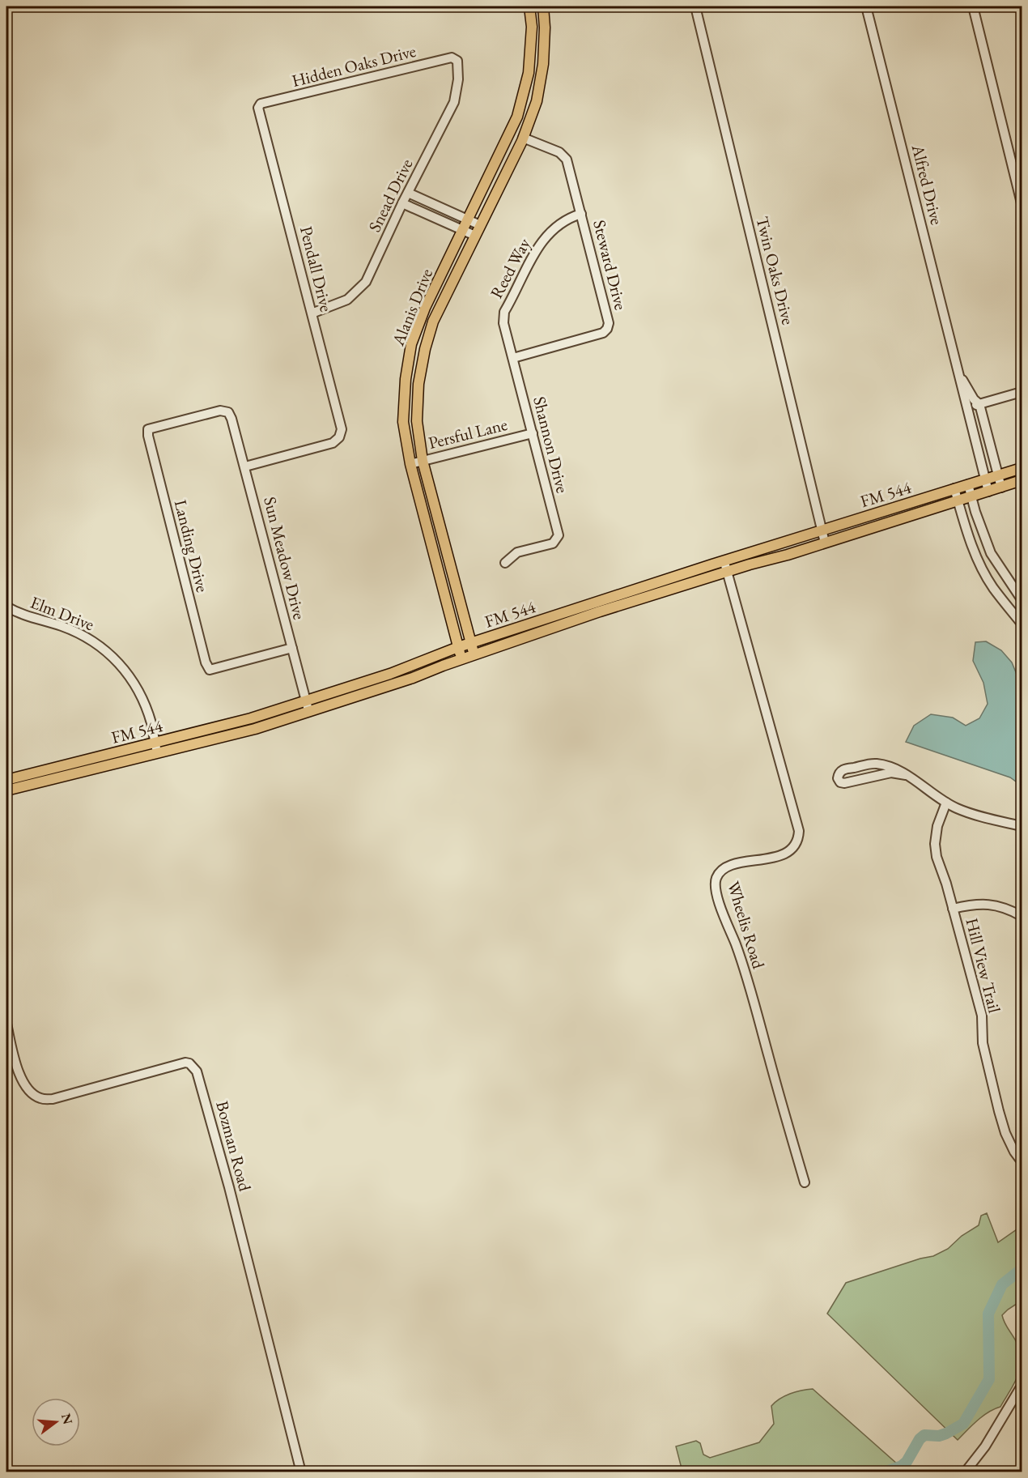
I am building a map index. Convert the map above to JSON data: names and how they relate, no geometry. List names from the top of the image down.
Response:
{
  "streets": {
    "main road": ["Alanis Drive", "FM 544"],
    "street": [
      "Hidden Oaks Drive",
      "Alfred Drive",
      "Snead Drive",
      "Steward Drive",
      "Reed Way",
      "Pendall Drive",
      "Twin Oaks Drive",
      "Persful Lane",
      "Shannon Drive",
      "Landing Drive",
      "Sun Meadow Drive",
      "Elm Drive",
      "Wheelis Road",
      "Hill View Trail",
      "Bozman Road"
    ]
  },
  "crossings": [
    ["Hidden Oaks Drive", "Snead Drive"],
    ["Hidden Oaks Drive", "Pendall Drive"],
    ["Alfred Drive", "FM 544"],
    ["Snead Drive", "Pendall Drive"],
    ["Steward Drive", "Reed Way"],
    ["Steward Drive", "Alanis Drive"],
    ["Steward Drive", "Shannon Drive"],
    ["Reed Way", "Shannon Drive"],
    ["Pendall Drive", "Sun Meadow Drive"],
    ["Twin Oaks Drive", "FM 544"],
    ["Alanis Drive", "Persful Lane"],
    ["Alanis Drive", "FM 544"],
    ["Persful Lane", "Shannon Drive"],
    ["FM 544", "Sun Meadow Drive"],
    ["FM 544", "Elm Drive"],
    ["FM 544", "Wheelis Road"],
    ["Landing Drive", "Sun Meadow Drive"]
  ],
  "north": "right"
}
